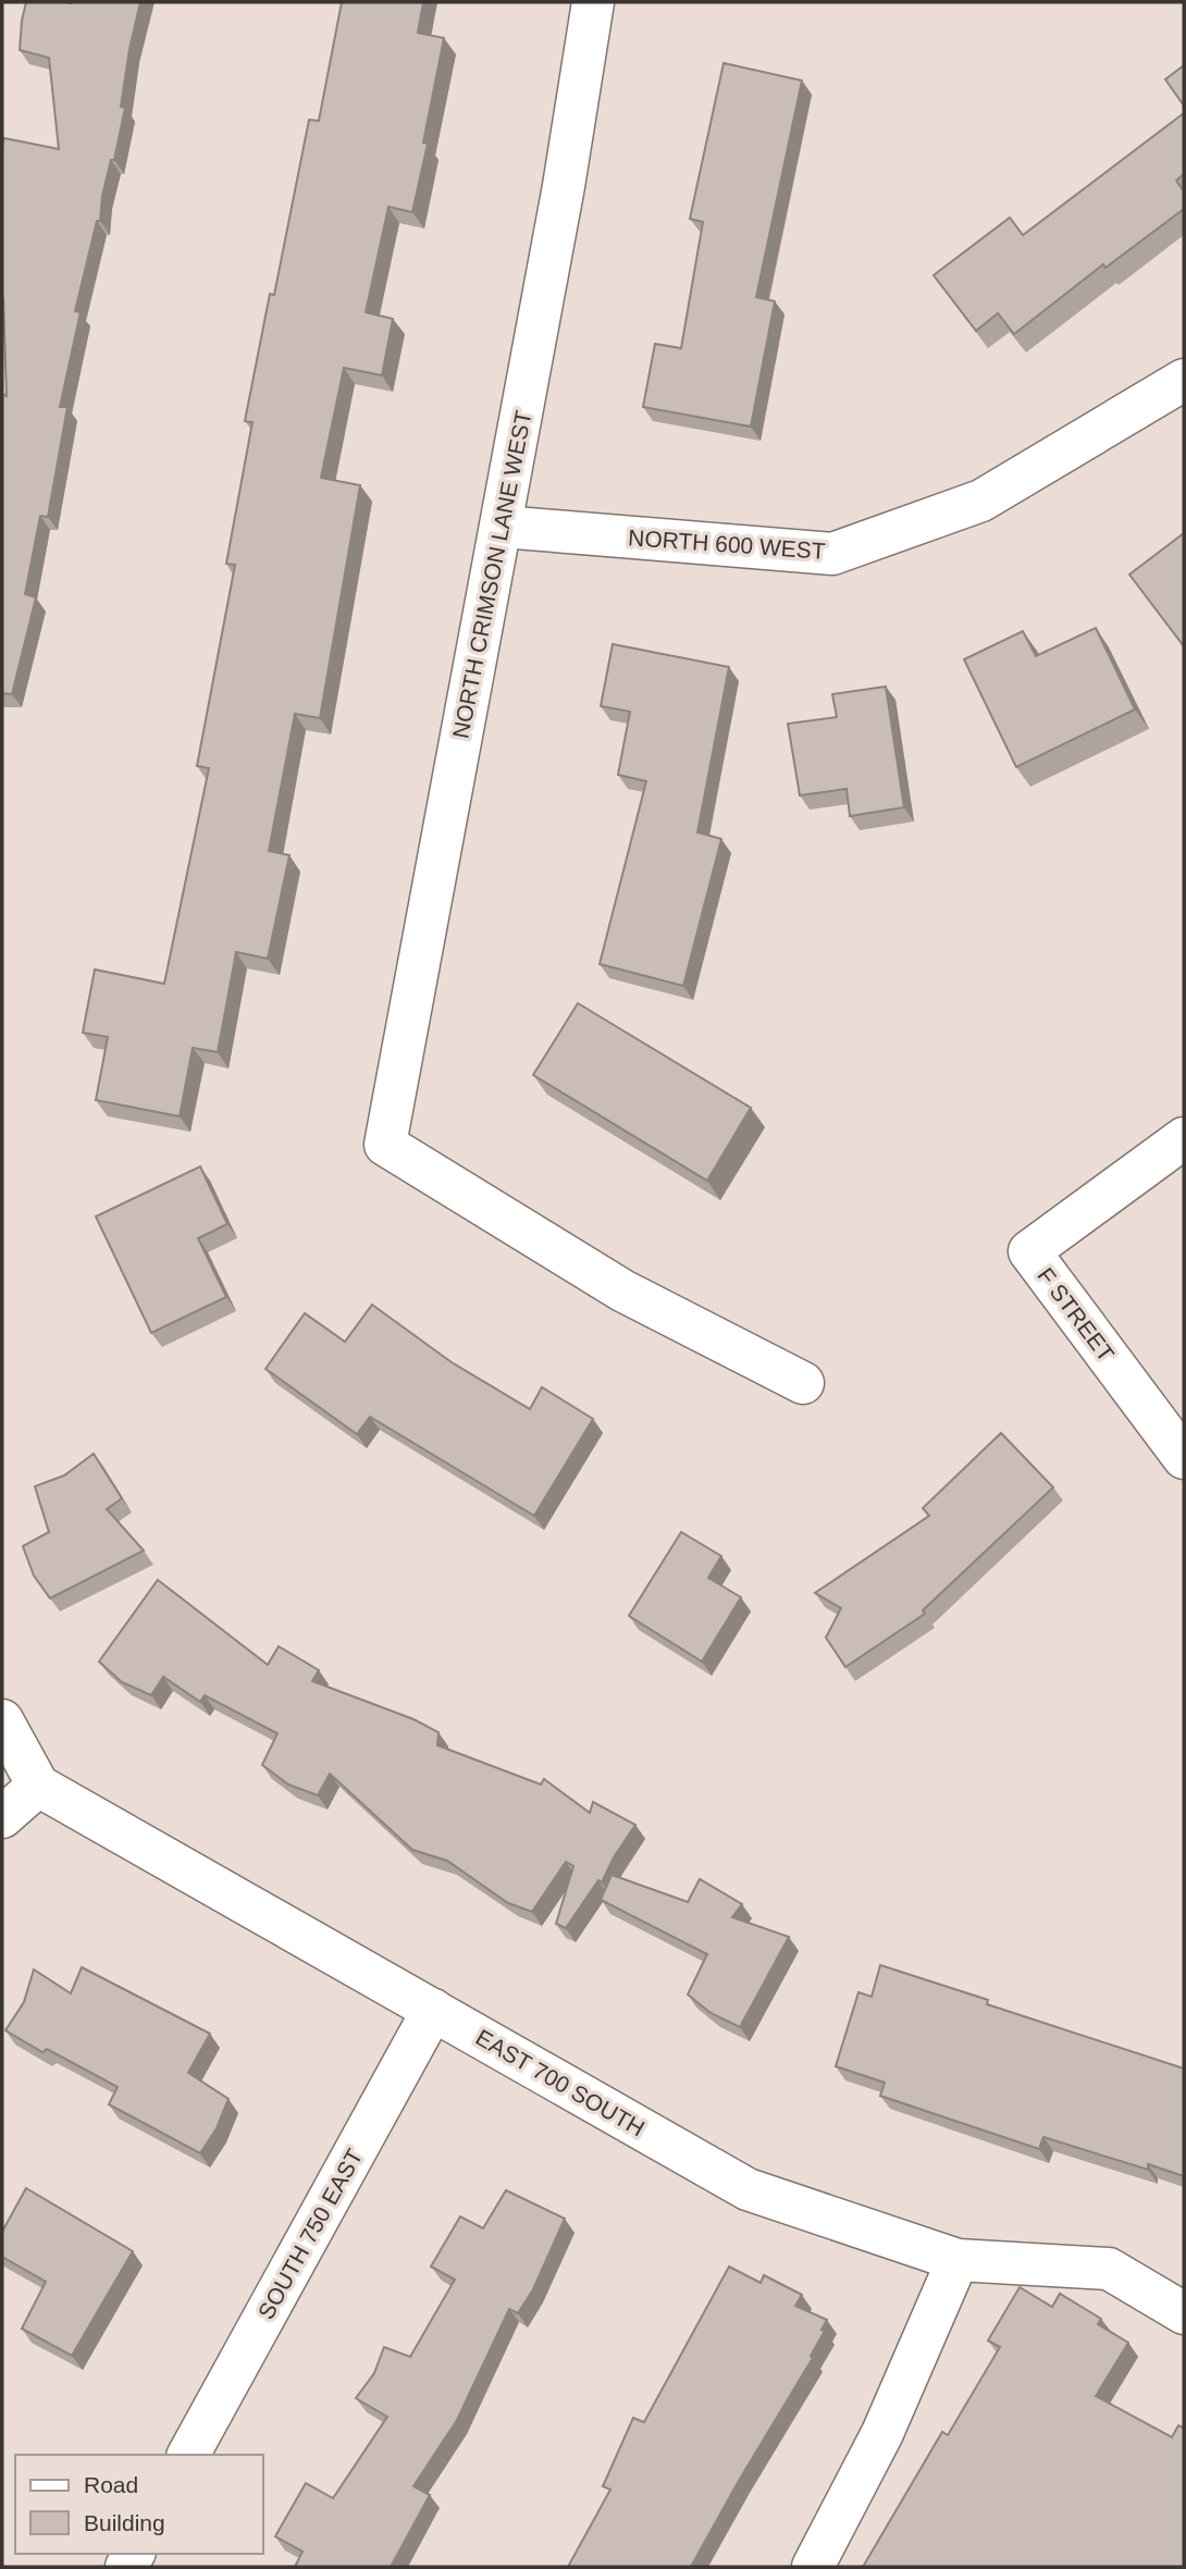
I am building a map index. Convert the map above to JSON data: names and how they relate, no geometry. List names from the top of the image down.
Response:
{
  "streets": {
    "street": [
      "NORTH 600 WEST",
      "NORTH CRIMSON LANE WEST",
      "F STREET",
      "EAST 700 SOUTH",
      "SOUTH 750 EAST"
    ]
  },
  "crossings": [
    ["NORTH 600 WEST", "NORTH CRIMSON LANE WEST"],
    ["EAST 700 SOUTH", "SOUTH 750 EAST"]
  ],
  "legend": ["Road", "Building"]
}
